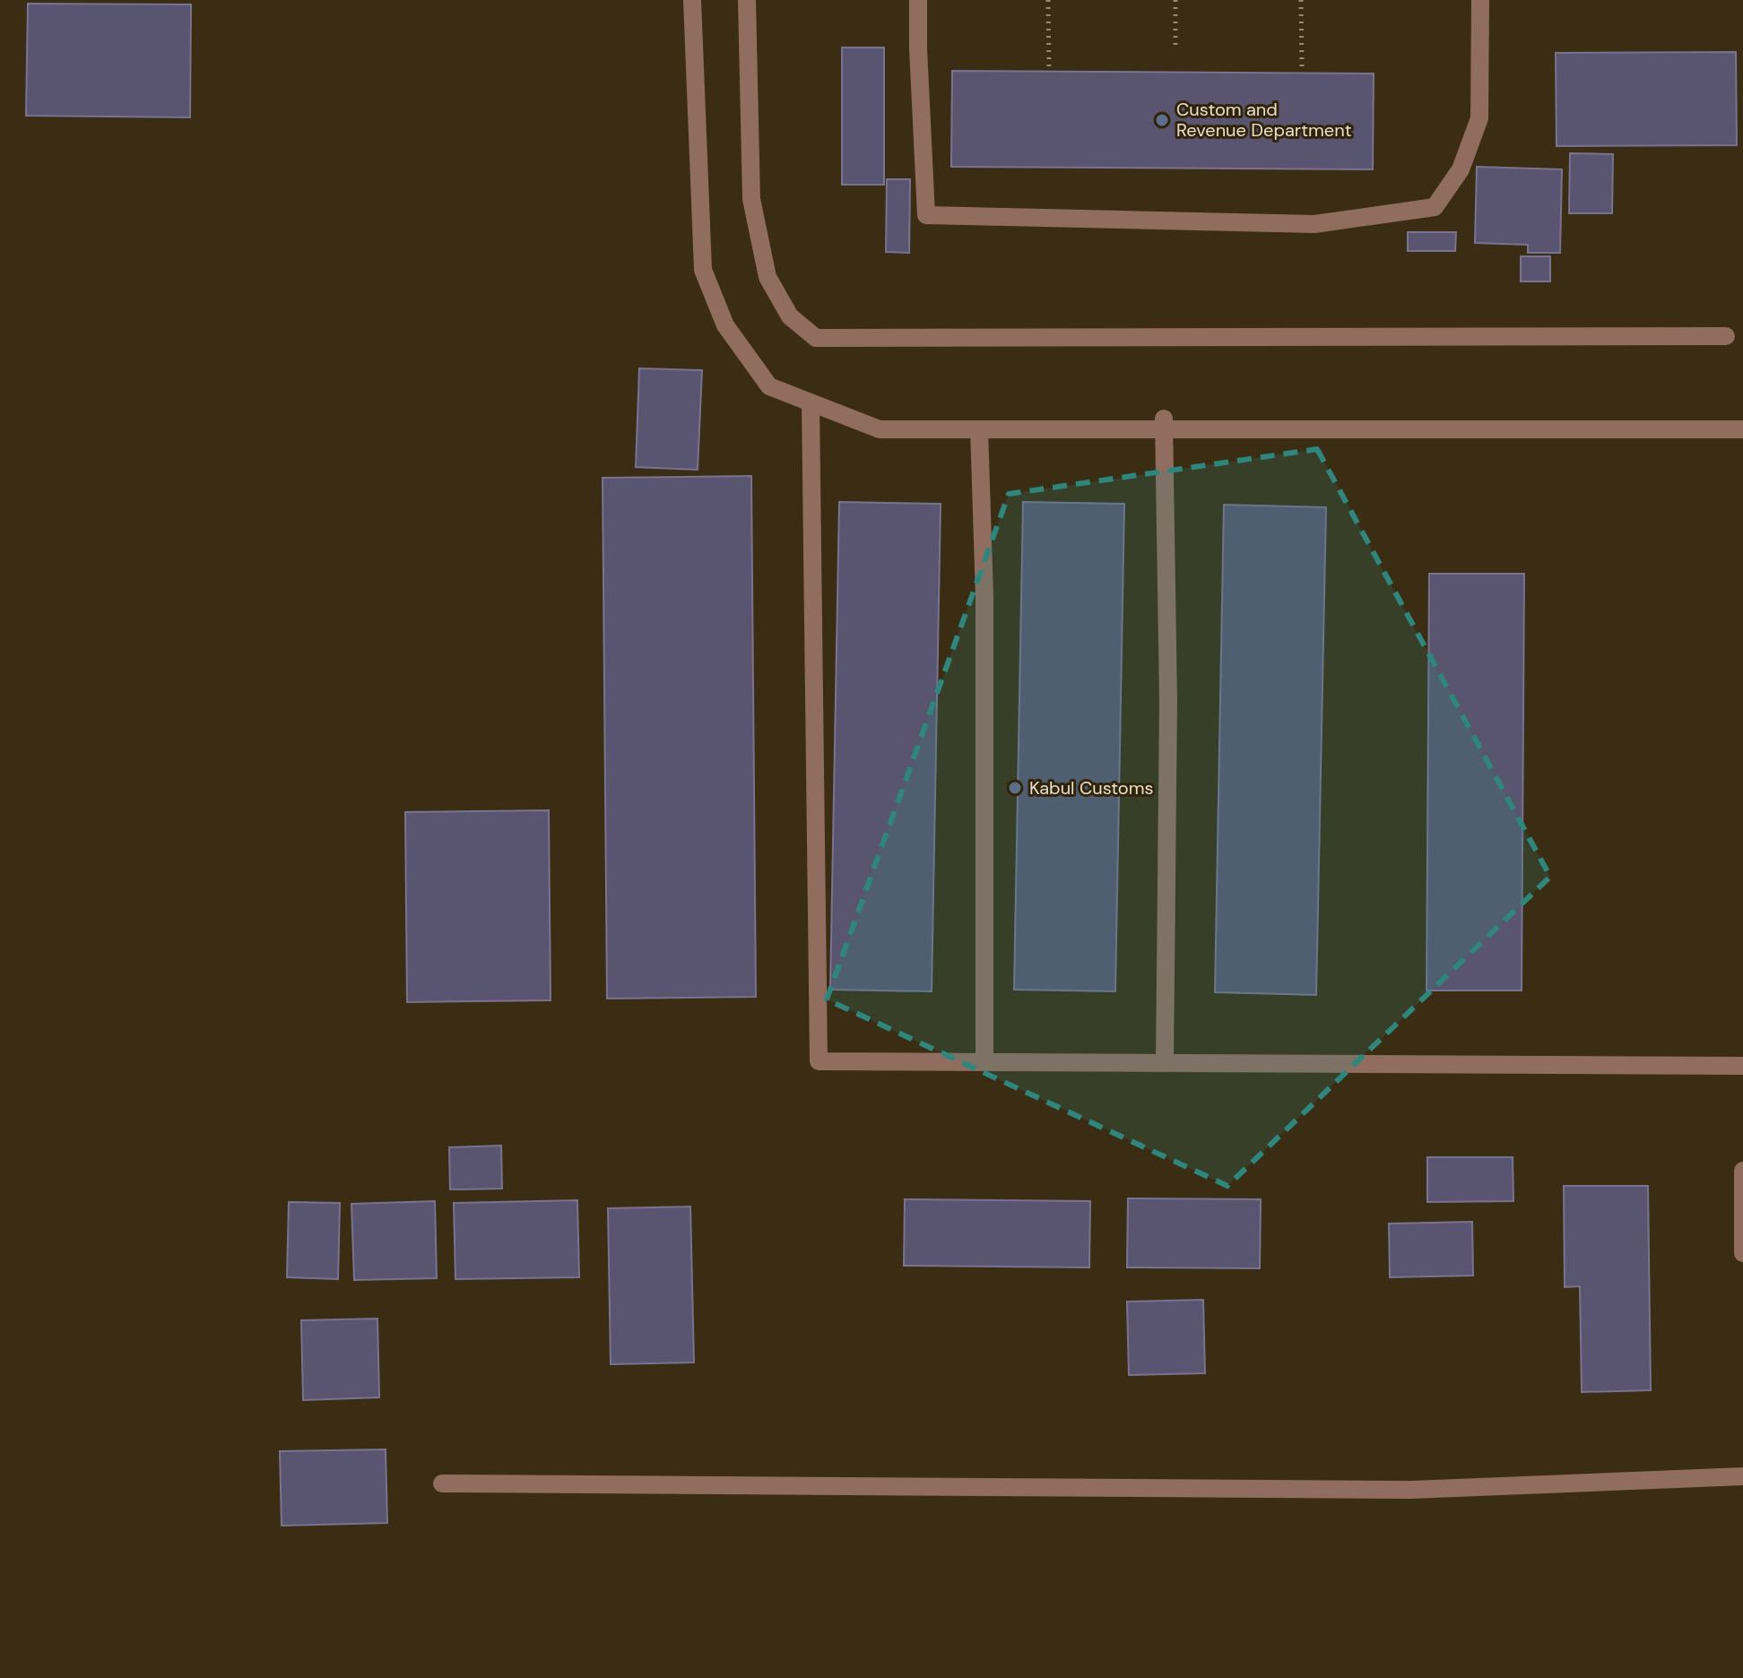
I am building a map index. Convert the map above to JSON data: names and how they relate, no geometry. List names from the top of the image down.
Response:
{
  "places": ["Custom and Revenue Department", "Kabul Customs"]
}
